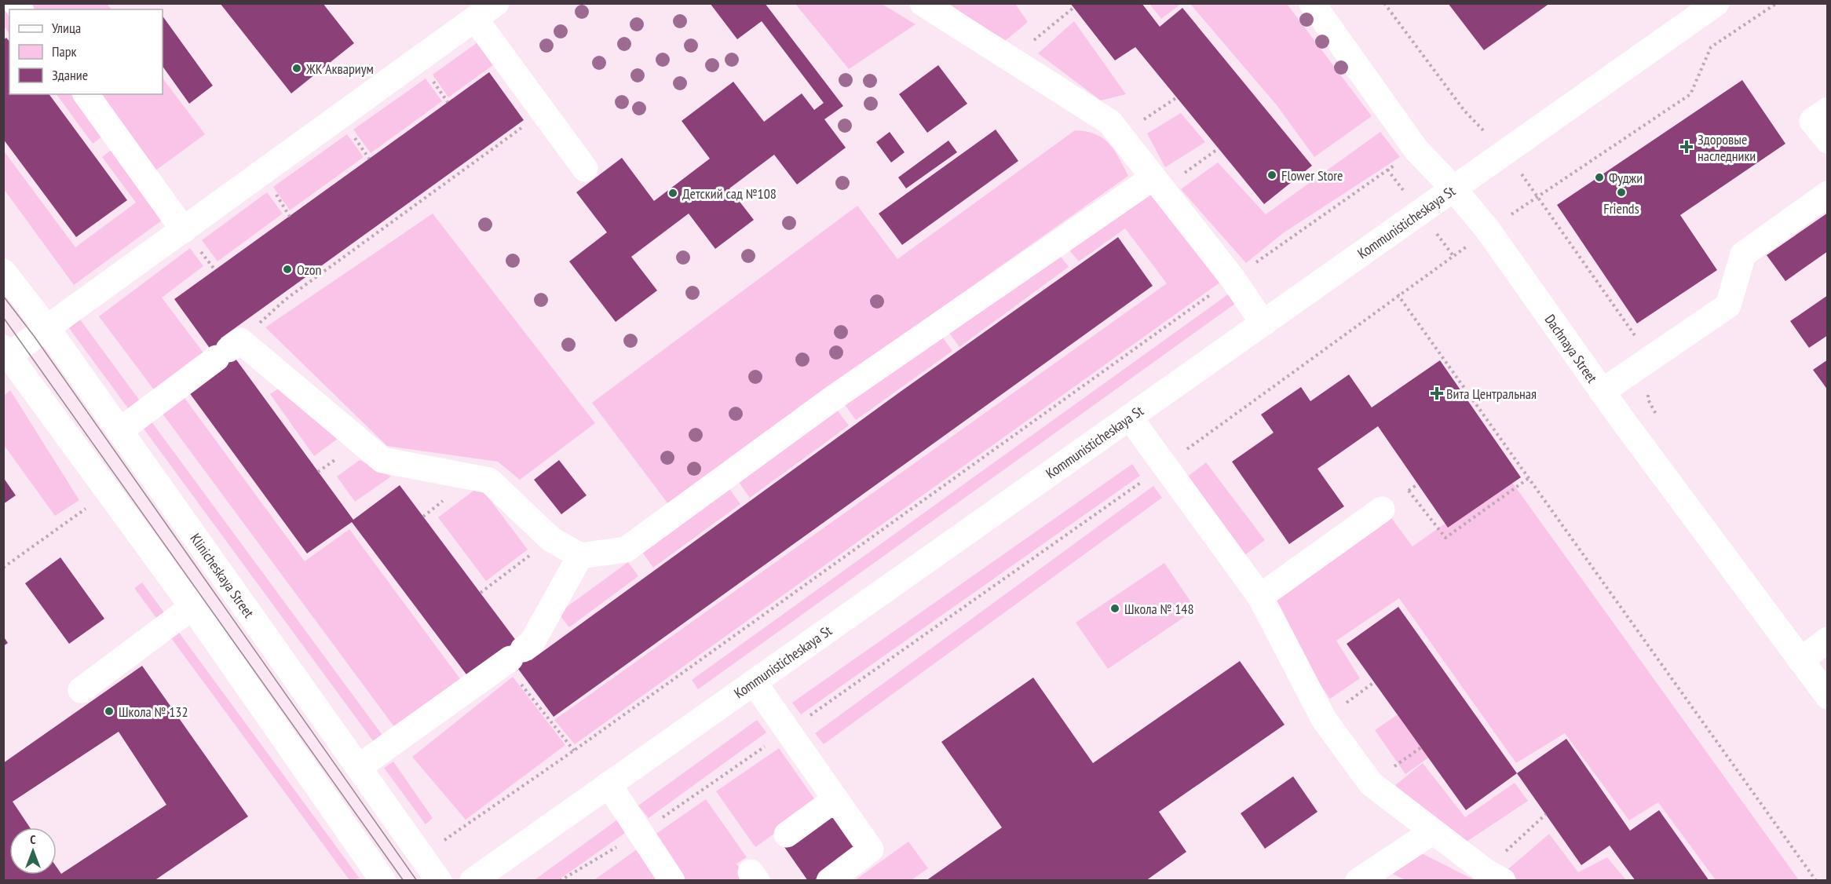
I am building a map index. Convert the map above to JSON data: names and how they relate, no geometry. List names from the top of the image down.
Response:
{
  "streets": {
    "street": ["Kommunisticheskaya St", "Dachnaya Street", "Klinicheskaya Street"]
  },
  "crossings": [
    ["Kommunisticheskaya St", "Dachnaya Street"]
  ],
  "places": {
    "other": [
      "ЖК Аквариум",
      "Flower Store",
      "Фуджи",
      "Friends",
      "Детский сад №108",
      "Ozon",
      "Школа № 148",
      "Школа № 132"
    ],
    "health": ["Здоровые наследники", "Вита Центральная"]
  },
  "legend": ["Улица", "Парк", "Здание"],
  "north": "top"
}
